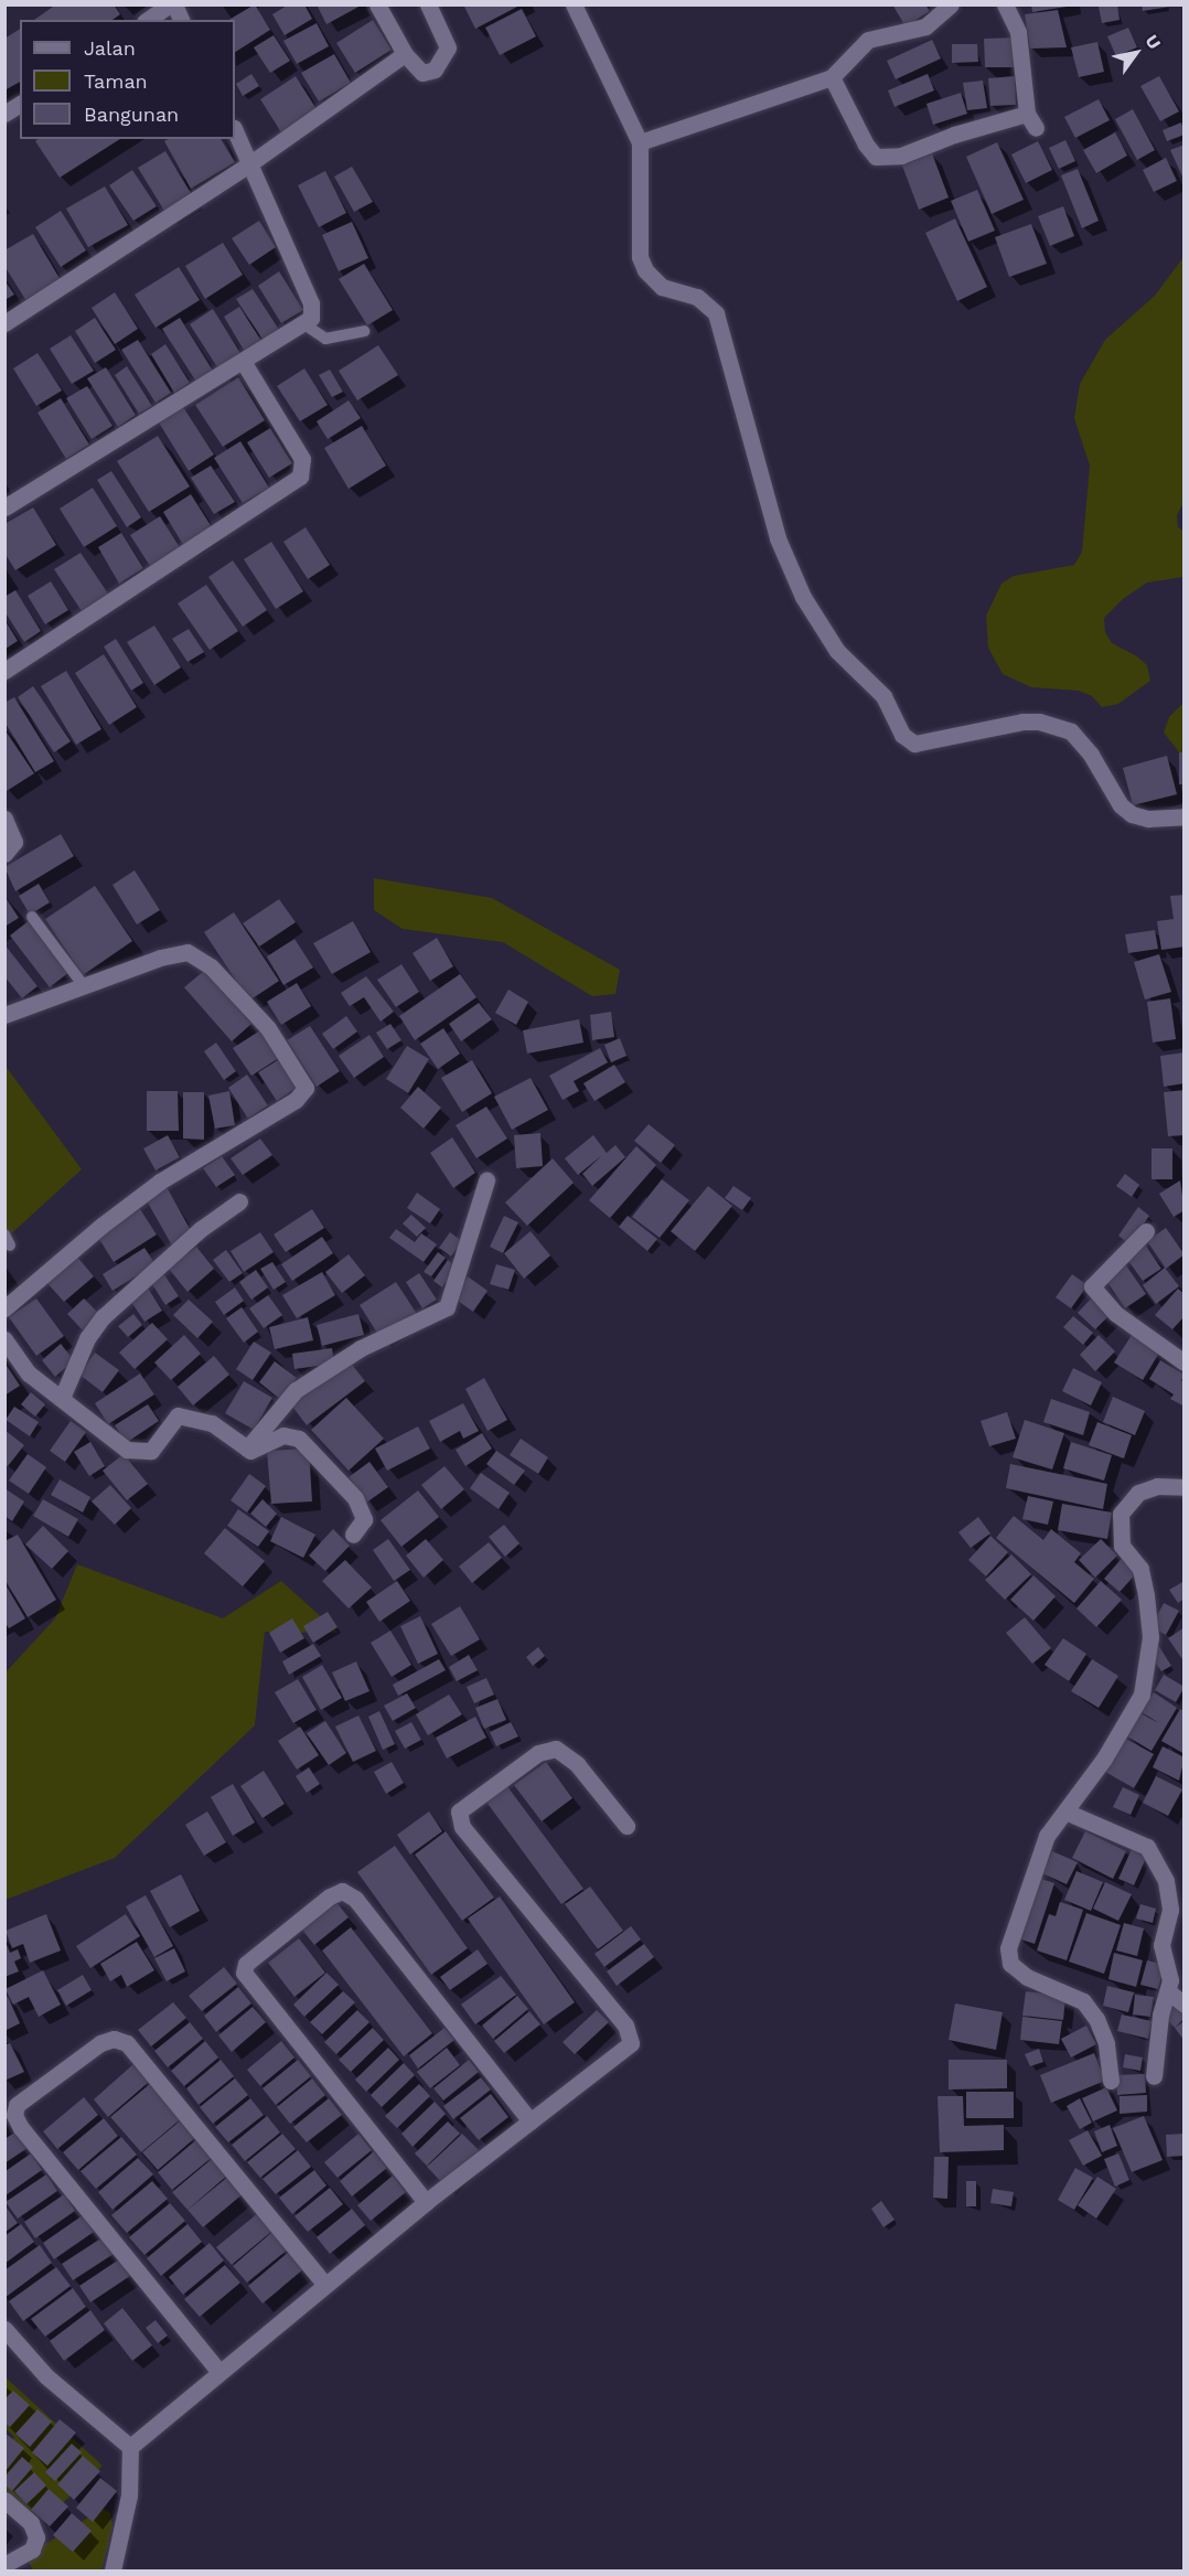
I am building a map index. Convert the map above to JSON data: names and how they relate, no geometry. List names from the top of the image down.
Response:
{
  "legend": ["Jalan", "Taman", "Bangunan"],
  "north": "top right"
}
